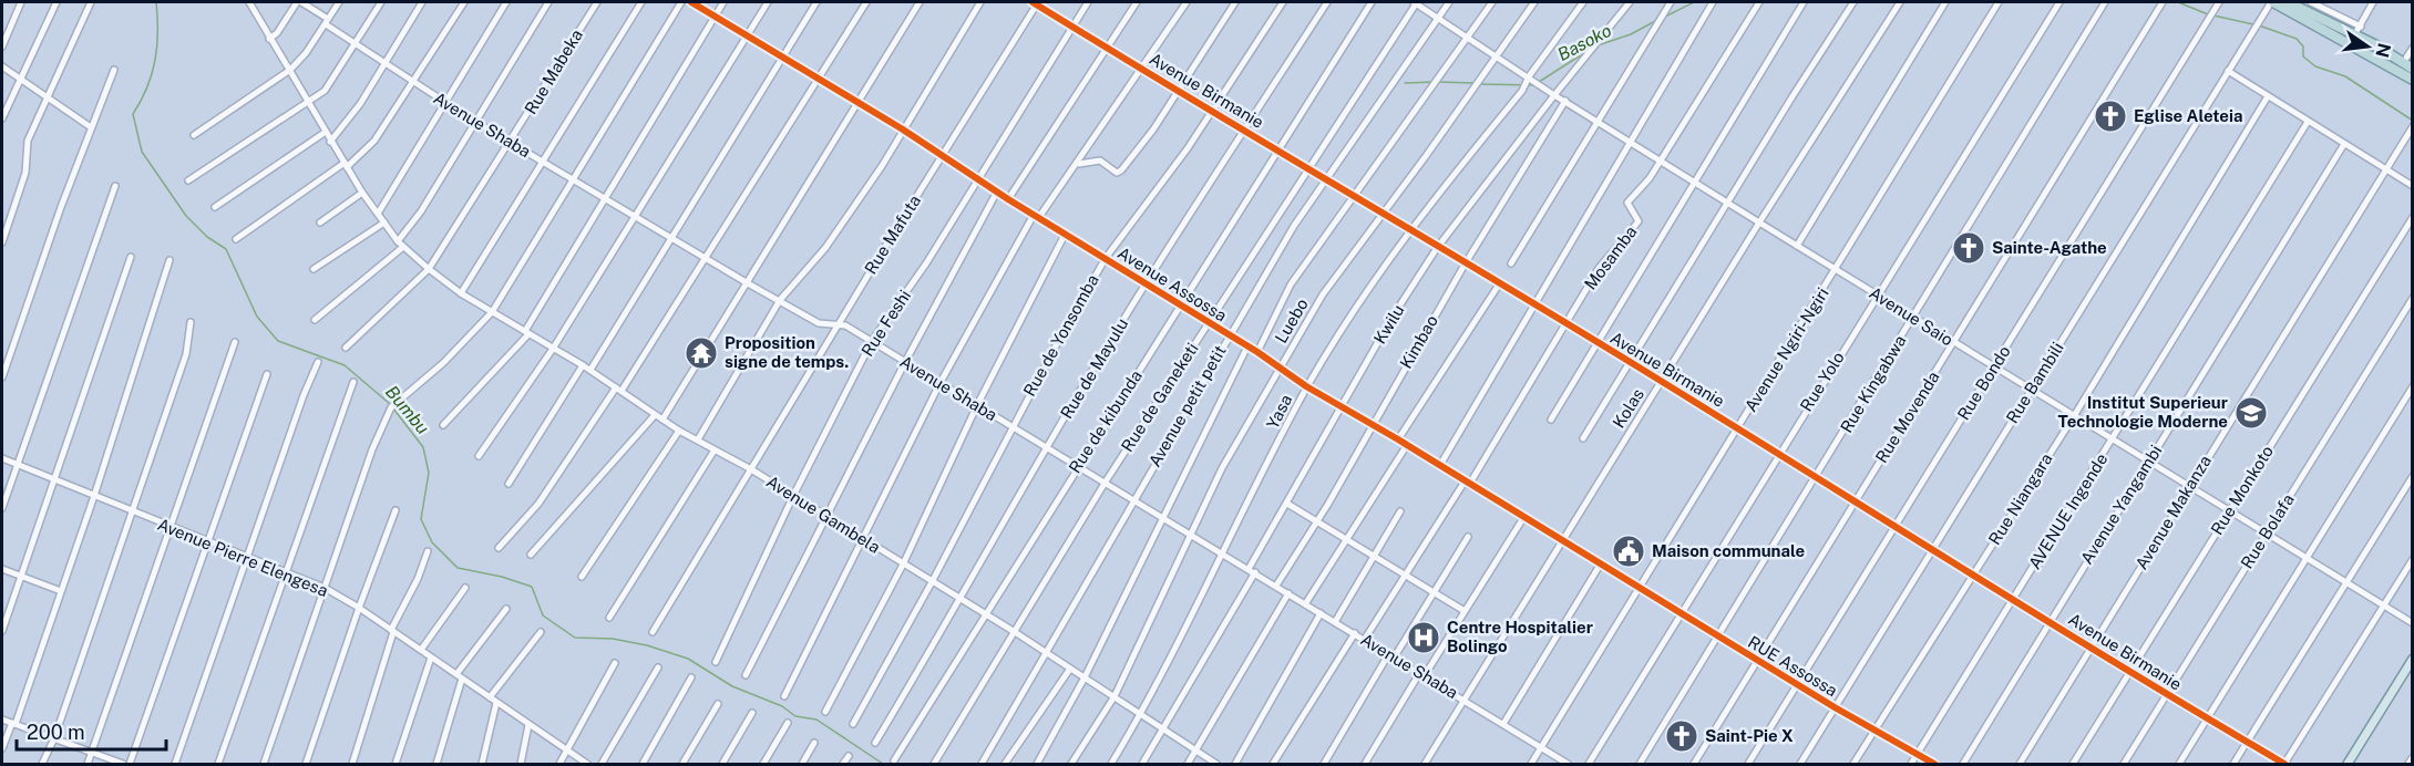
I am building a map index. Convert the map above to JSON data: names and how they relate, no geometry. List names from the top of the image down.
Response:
{
  "streets": {
    "street": [
      "Rue Mabeka",
      "Avenue Birmanie",
      "Avenue Shaba",
      "Rue Mafuta",
      "Mosamba",
      "Avenue Assossa",
      "Avenue Saio",
      "Luebo",
      "Rue Feshi",
      "Kwilu",
      "Rue de Yonsomba",
      "Kimbao",
      "Avenue Ngiri-Ngiri",
      "Rue de Mayulu",
      "Rue Yolo",
      "Rue Bondo",
      "Rue Bambili",
      "Rue Kingabwa",
      "Rue de Ganeketi",
      "Avenue petit petit",
      "Kolas",
      "Yasa",
      "Rue Movenda",
      "Rue de kibunda",
      "Rue Monkoto",
      "Rue Niangara",
      "Avenue Yangambi",
      "AVENUE Ingende",
      "Avenue Makanza",
      "Avenue Gambela",
      "Rue Bolafa",
      "Avenue Pierre Elengesa",
      "RUE Assossa"
    ]
  },
  "crossings": [
    ["Rue Mabeka", "Avenue Shaba"],
    ["Rue Mabeka", "Avenue Gambela"],
    ["Avenue Birmanie", "Rue Mafuta"],
    ["Avenue Birmanie", "Mosamba"],
    ["Avenue Birmanie", "Luebo"],
    ["Avenue Birmanie", "Rue Feshi"],
    ["Avenue Birmanie", "Kwilu"],
    ["Avenue Birmanie", "Rue de Yonsomba"],
    ["Avenue Birmanie", "Kimbao"],
    ["Avenue Birmanie", "Avenue Ngiri-Ngiri"],
    ["Avenue Birmanie", "Rue de Mayulu"],
    ["Avenue Birmanie", "Rue Yolo"],
    ["Avenue Birmanie", "Rue Bondo"],
    ["Avenue Birmanie", "Rue Bambili"],
    ["Avenue Birmanie", "Rue Kingabwa"],
    ["Avenue Birmanie", "Rue de Ganeketi"],
    ["Avenue Birmanie", "Avenue petit petit"],
    ["Avenue Birmanie", "Kolas"],
    ["Avenue Birmanie", "Yasa"],
    ["Avenue Birmanie", "Rue Movenda"],
    ["Avenue Birmanie", "Rue de kibunda"],
    ["Avenue Birmanie", "Rue Monkoto"],
    ["Avenue Birmanie", "Rue Niangara"],
    ["Avenue Birmanie", "Avenue Yangambi"],
    ["Avenue Birmanie", "AVENUE Ingende"],
    ["Avenue Birmanie", "Avenue Makanza"],
    ["Avenue Birmanie", "Rue Bolafa"],
    ["Avenue Shaba", "Rue Mafuta"],
    ["Avenue Shaba", "Mosamba"],
    ["Avenue Shaba", "Luebo"],
    ["Avenue Shaba", "Rue Feshi"],
    ["Avenue Shaba", "Kwilu"],
    ["Avenue Shaba", "Rue de Yonsomba"],
    ["Avenue Shaba", "Kimbao"],
    ["Avenue Shaba", "Avenue Ngiri-Ngiri"],
    ["Avenue Shaba", "Rue de Mayulu"],
    ["Avenue Shaba", "Rue de Ganeketi"],
    ["Avenue Shaba", "Avenue petit petit"],
    ["Avenue Shaba", "Kolas"],
    ["Avenue Shaba", "Yasa"],
    ["Avenue Shaba", "Rue de kibunda"],
    ["Rue Mafuta", "Avenue Assossa"],
    ["Rue Mafuta", "Avenue Gambela"],
    ["Mosamba", "Avenue Assossa"],
    ["Mosamba", "Avenue Saio"],
    ["Avenue Assossa", "Luebo"],
    ["Avenue Assossa", "Rue Feshi"],
    ["Avenue Assossa", "Kwilu"],
    ["Avenue Assossa", "Rue de Yonsomba"],
    ["Avenue Assossa", "Kimbao"],
    ["Avenue Assossa", "Avenue Ngiri-Ngiri"],
    ["Avenue Assossa", "Rue de Mayulu"],
    ["Avenue Assossa", "Rue de Ganeketi"],
    ["Avenue Assossa", "Avenue petit petit"],
    ["Avenue Assossa", "Kolas"],
    ["Avenue Assossa", "Yasa"],
    ["Avenue Assossa", "Rue de kibunda"],
    ["Avenue Assossa", "RUE Assossa"],
    ["Avenue Saio", "Luebo"],
    ["Avenue Saio", "Kwilu"],
    ["Avenue Saio", "Kimbao"],
    ["Avenue Saio", "Avenue Ngiri-Ngiri"],
    ["Avenue Saio", "Rue Yolo"],
    ["Avenue Saio", "Rue Bondo"],
    ["Avenue Saio", "Rue Bambili"],
    ["Avenue Saio", "Rue Kingabwa"],
    ["Avenue Saio", "Rue de Ganeketi"],
    ["Avenue Saio", "Avenue petit petit"],
    ["Avenue Saio", "Kolas"],
    ["Avenue Saio", "Yasa"],
    ["Avenue Saio", "Rue Movenda"],
    ["Avenue Saio", "Rue Monkoto"],
    ["Avenue Saio", "Rue Niangara"],
    ["Avenue Saio", "Avenue Yangambi"],
    ["Avenue Saio", "AVENUE Ingende"],
    ["Avenue Saio", "Avenue Makanza"],
    ["Avenue Saio", "Rue Bolafa"],
    ["Luebo", "Avenue Gambela"],
    ["Rue Feshi", "Avenue Gambela"],
    ["Kwilu", "Avenue Gambela"],
    ["Rue de Yonsomba", "Avenue Gambela"],
    ["Avenue Ngiri-Ngiri", "RUE Assossa"],
    ["Rue de Mayulu", "Avenue Gambela"],
    ["Rue Yolo", "RUE Assossa"],
    ["Rue Bondo", "RUE Assossa"],
    ["Rue Bambili", "RUE Assossa"],
    ["Rue Kingabwa", "RUE Assossa"],
    ["Rue de Ganeketi", "Avenue Gambela"],
    ["Avenue petit petit", "Avenue Gambela"],
    ["Yasa", "Avenue Gambela"],
    ["Rue Movenda", "RUE Assossa"],
    ["Rue de kibunda", "Avenue Gambela"],
    ["Rue Niangara", "RUE Assossa"],
    ["AVENUE Ingende", "RUE Assossa"]
  ],
  "water": ["Basoko", "Bumbu"],
  "places": {
    "church": ["Eglise Aleteia", "Sainte-Agathe", "Saint-Pie X"],
    "temple": ["Proposition signe de temps."],
    "school or university": ["Institut Superieur Technologie Moderne"],
    "public building": ["Maison communale"],
    "hospital": ["Centre Hospitalier Bolingo"]
  },
  "scale_bar": "200 m",
  "north": "right"
}
